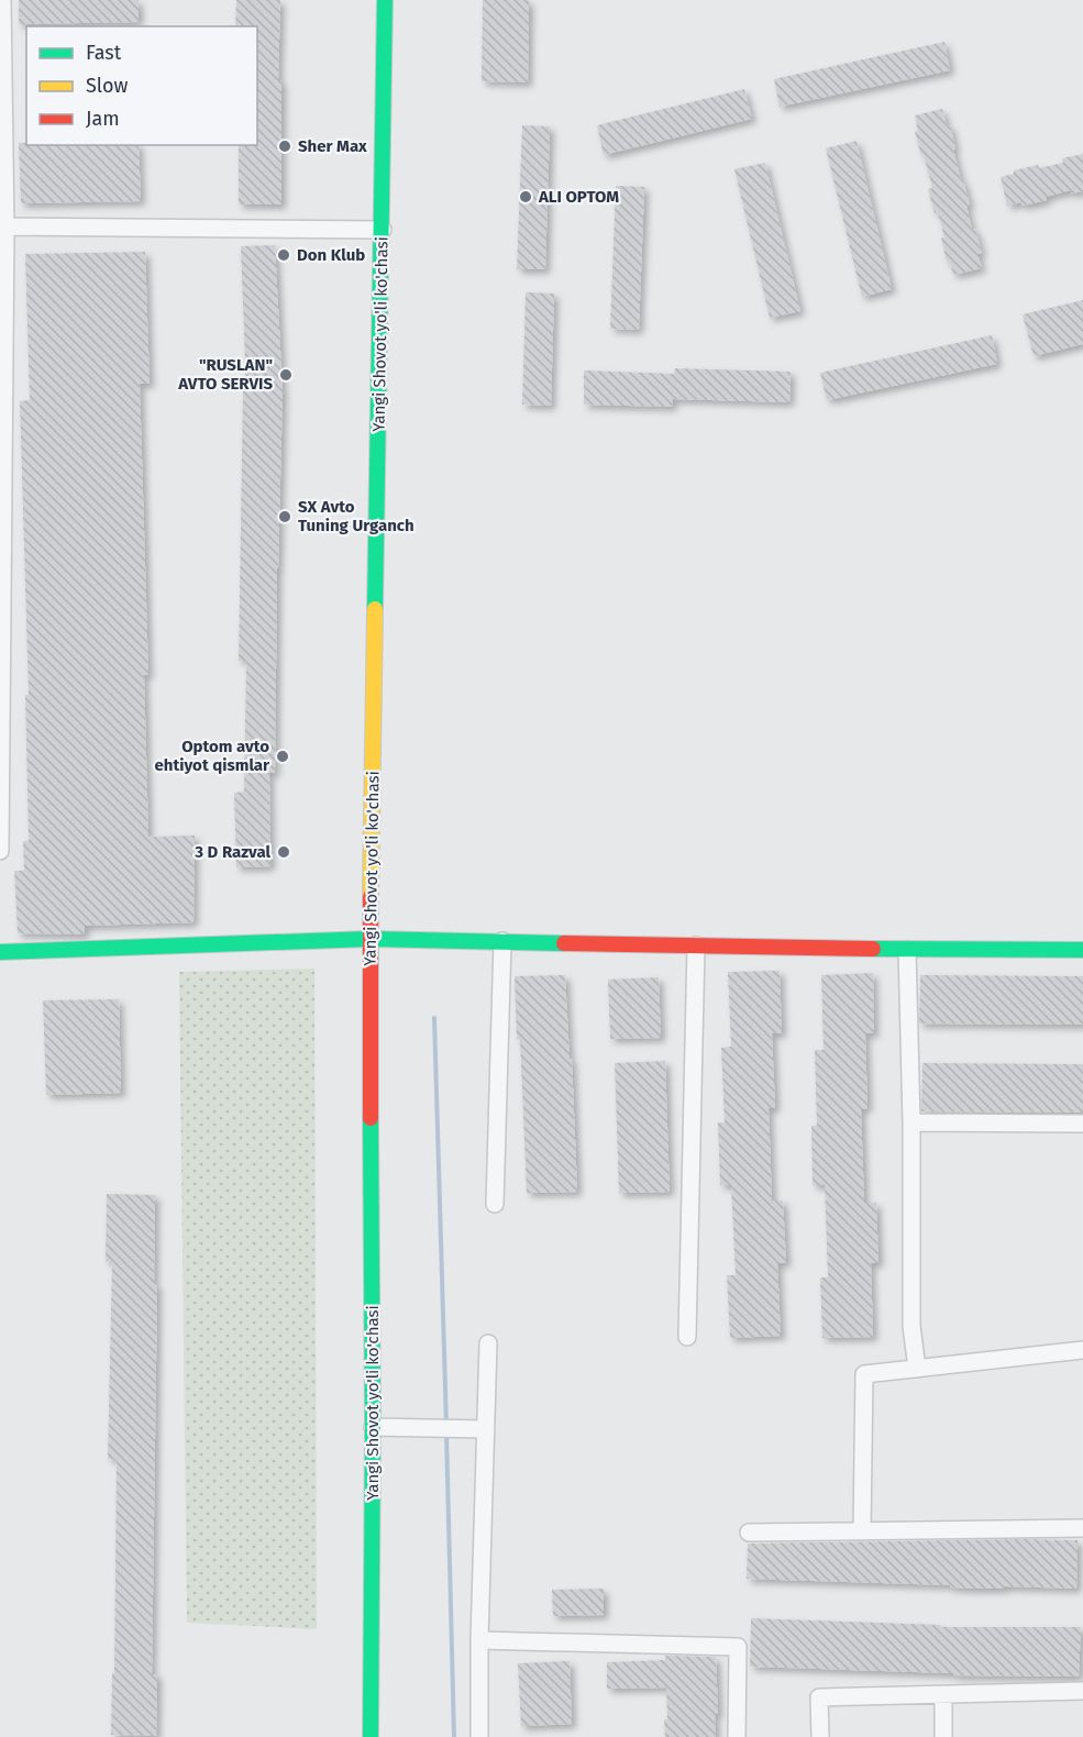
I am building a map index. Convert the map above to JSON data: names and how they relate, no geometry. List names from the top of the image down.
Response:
{
  "streets": {
    "main road": ["Yangi Shovot yo'li ko'chasi"]
  },
  "places": [
    "Sher Max",
    "ALI OPTOM",
    "Don Klub",
    "\"RUSLAN\" AVTO SERVIS",
    "SX Avto Tuning Urganch",
    "Optom avto ehtiyot qismlar",
    "3 D Razval"
  ],
  "legend": ["Fast", "Slow", "Jam"]
}
